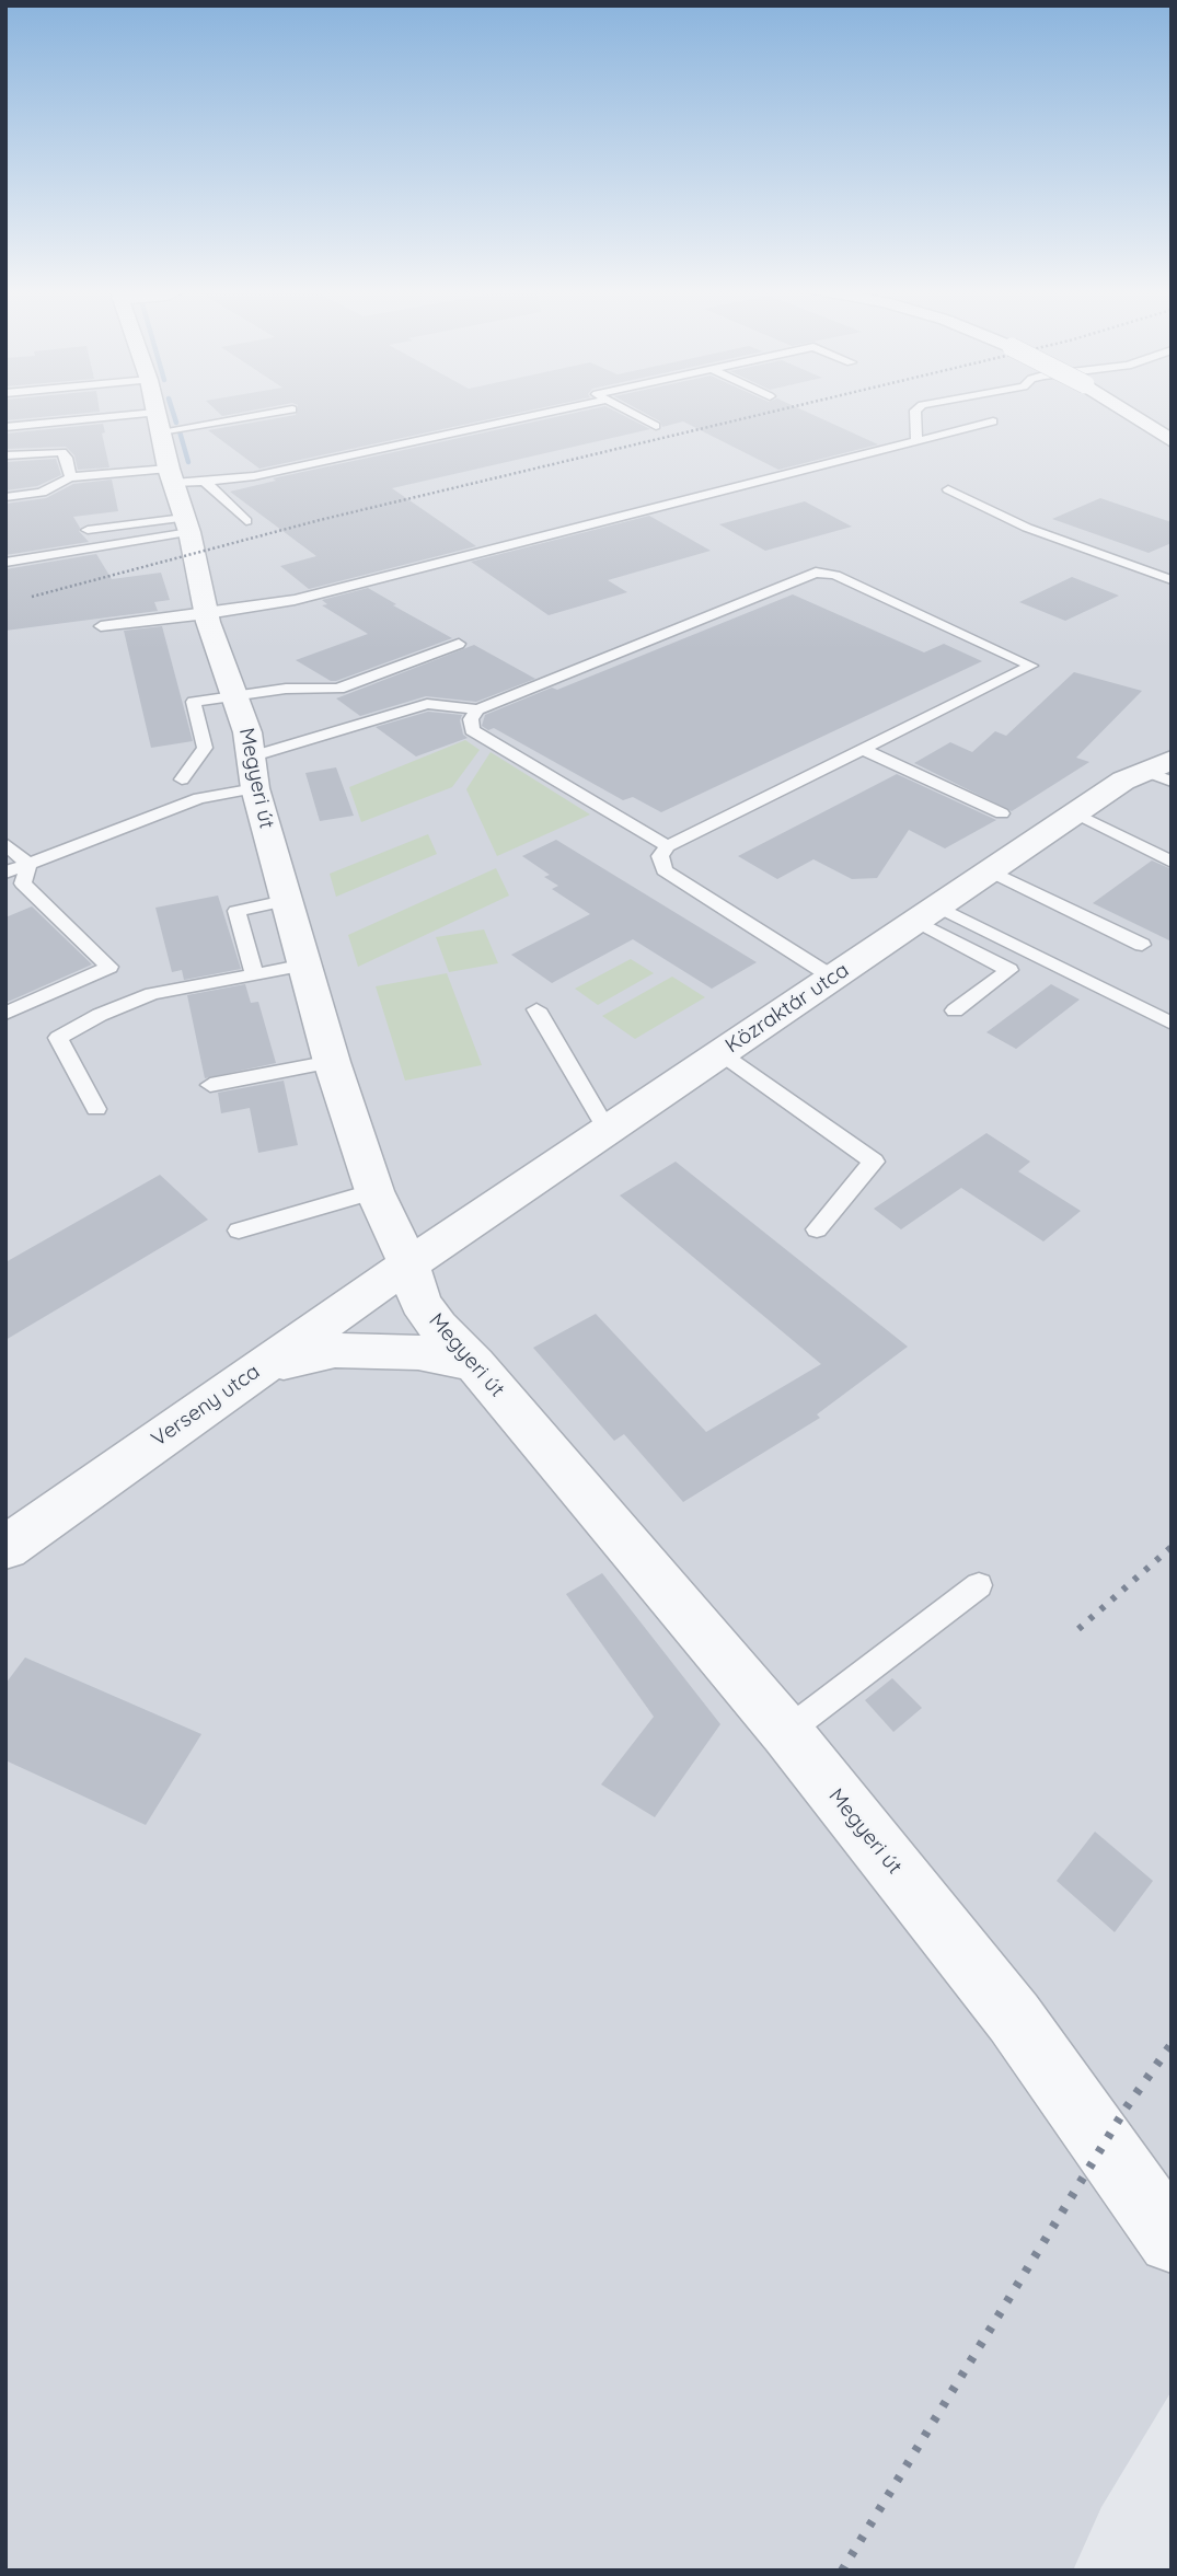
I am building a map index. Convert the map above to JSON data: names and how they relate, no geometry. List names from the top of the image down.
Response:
{
  "streets": {
    "street": ["Megyeri út", "Közraktár utca", "Verseny utca"]
  },
  "crossings": [
    ["Megyeri út", "Közraktár utca"],
    ["Megyeri út", "Verseny utca"],
    ["Közraktár utca", "Verseny utca"]
  ]
}
